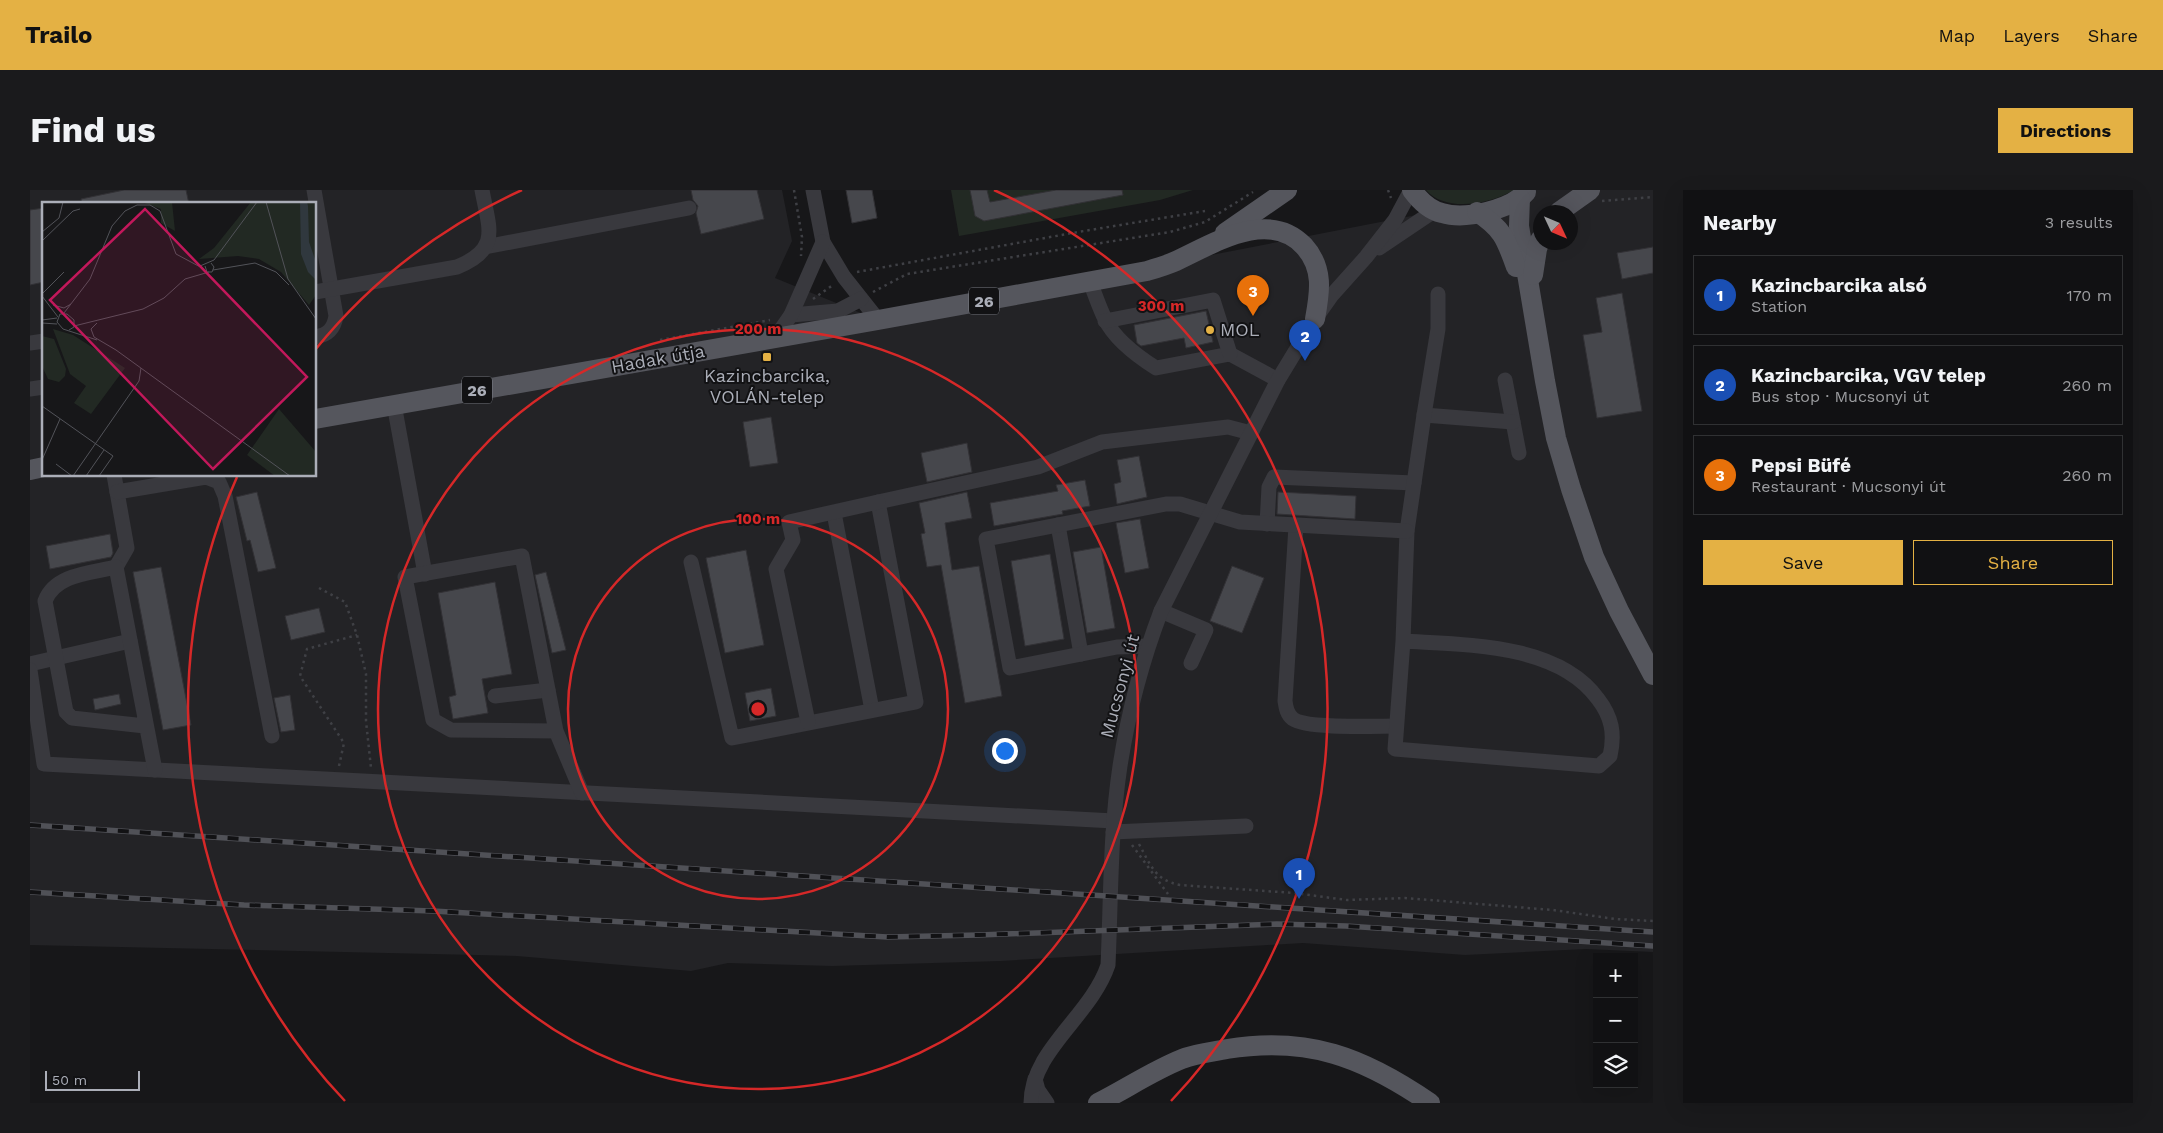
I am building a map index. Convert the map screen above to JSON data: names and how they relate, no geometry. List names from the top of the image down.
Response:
{
  "streets": {
    "main road": ["26", "Hadak útja"],
    "street": ["Mucsonyi út"]
  },
  "crossings": [
    ["26", "Hadak útja"]
  ],
  "places": {
    "other": ["MOL"],
    "transit": ["Kazincbarcika, VOLÁN-telep"]
  },
  "scale_bar": "50 m",
  "north": "bottom right",
  "page": {
    "header": "Trailo",
    "nav": ["Map", "Layers", "Share"],
    "buttons": [
      "Directions",
      ["Save", "Share"]
    ],
    "title": "Find us",
    "heading": ["Nearby", "3 results"],
    "list": [
      {
        "mark": "1",
        "name": "Kazincbarcika alsó",
        "note": "Station",
        "value": "170 m"
      },
      {
        "mark": "2",
        "name": "Kazincbarcika, VGV telep",
        "note": "Bus stop · Mucsonyi út",
        "value": "260 m"
      },
      {
        "mark": "3",
        "name": "Pepsi Büfé",
        "note": "Restaurant · Mucsonyi út",
        "value": "260 m"
      }
    ],
    "pins": ["3", "2", "1"],
    "map_buttons": ["+", "−"],
    "scale": "50 m"
  },
  "rings": ["300 m", "200 m", "100 m"]
}
